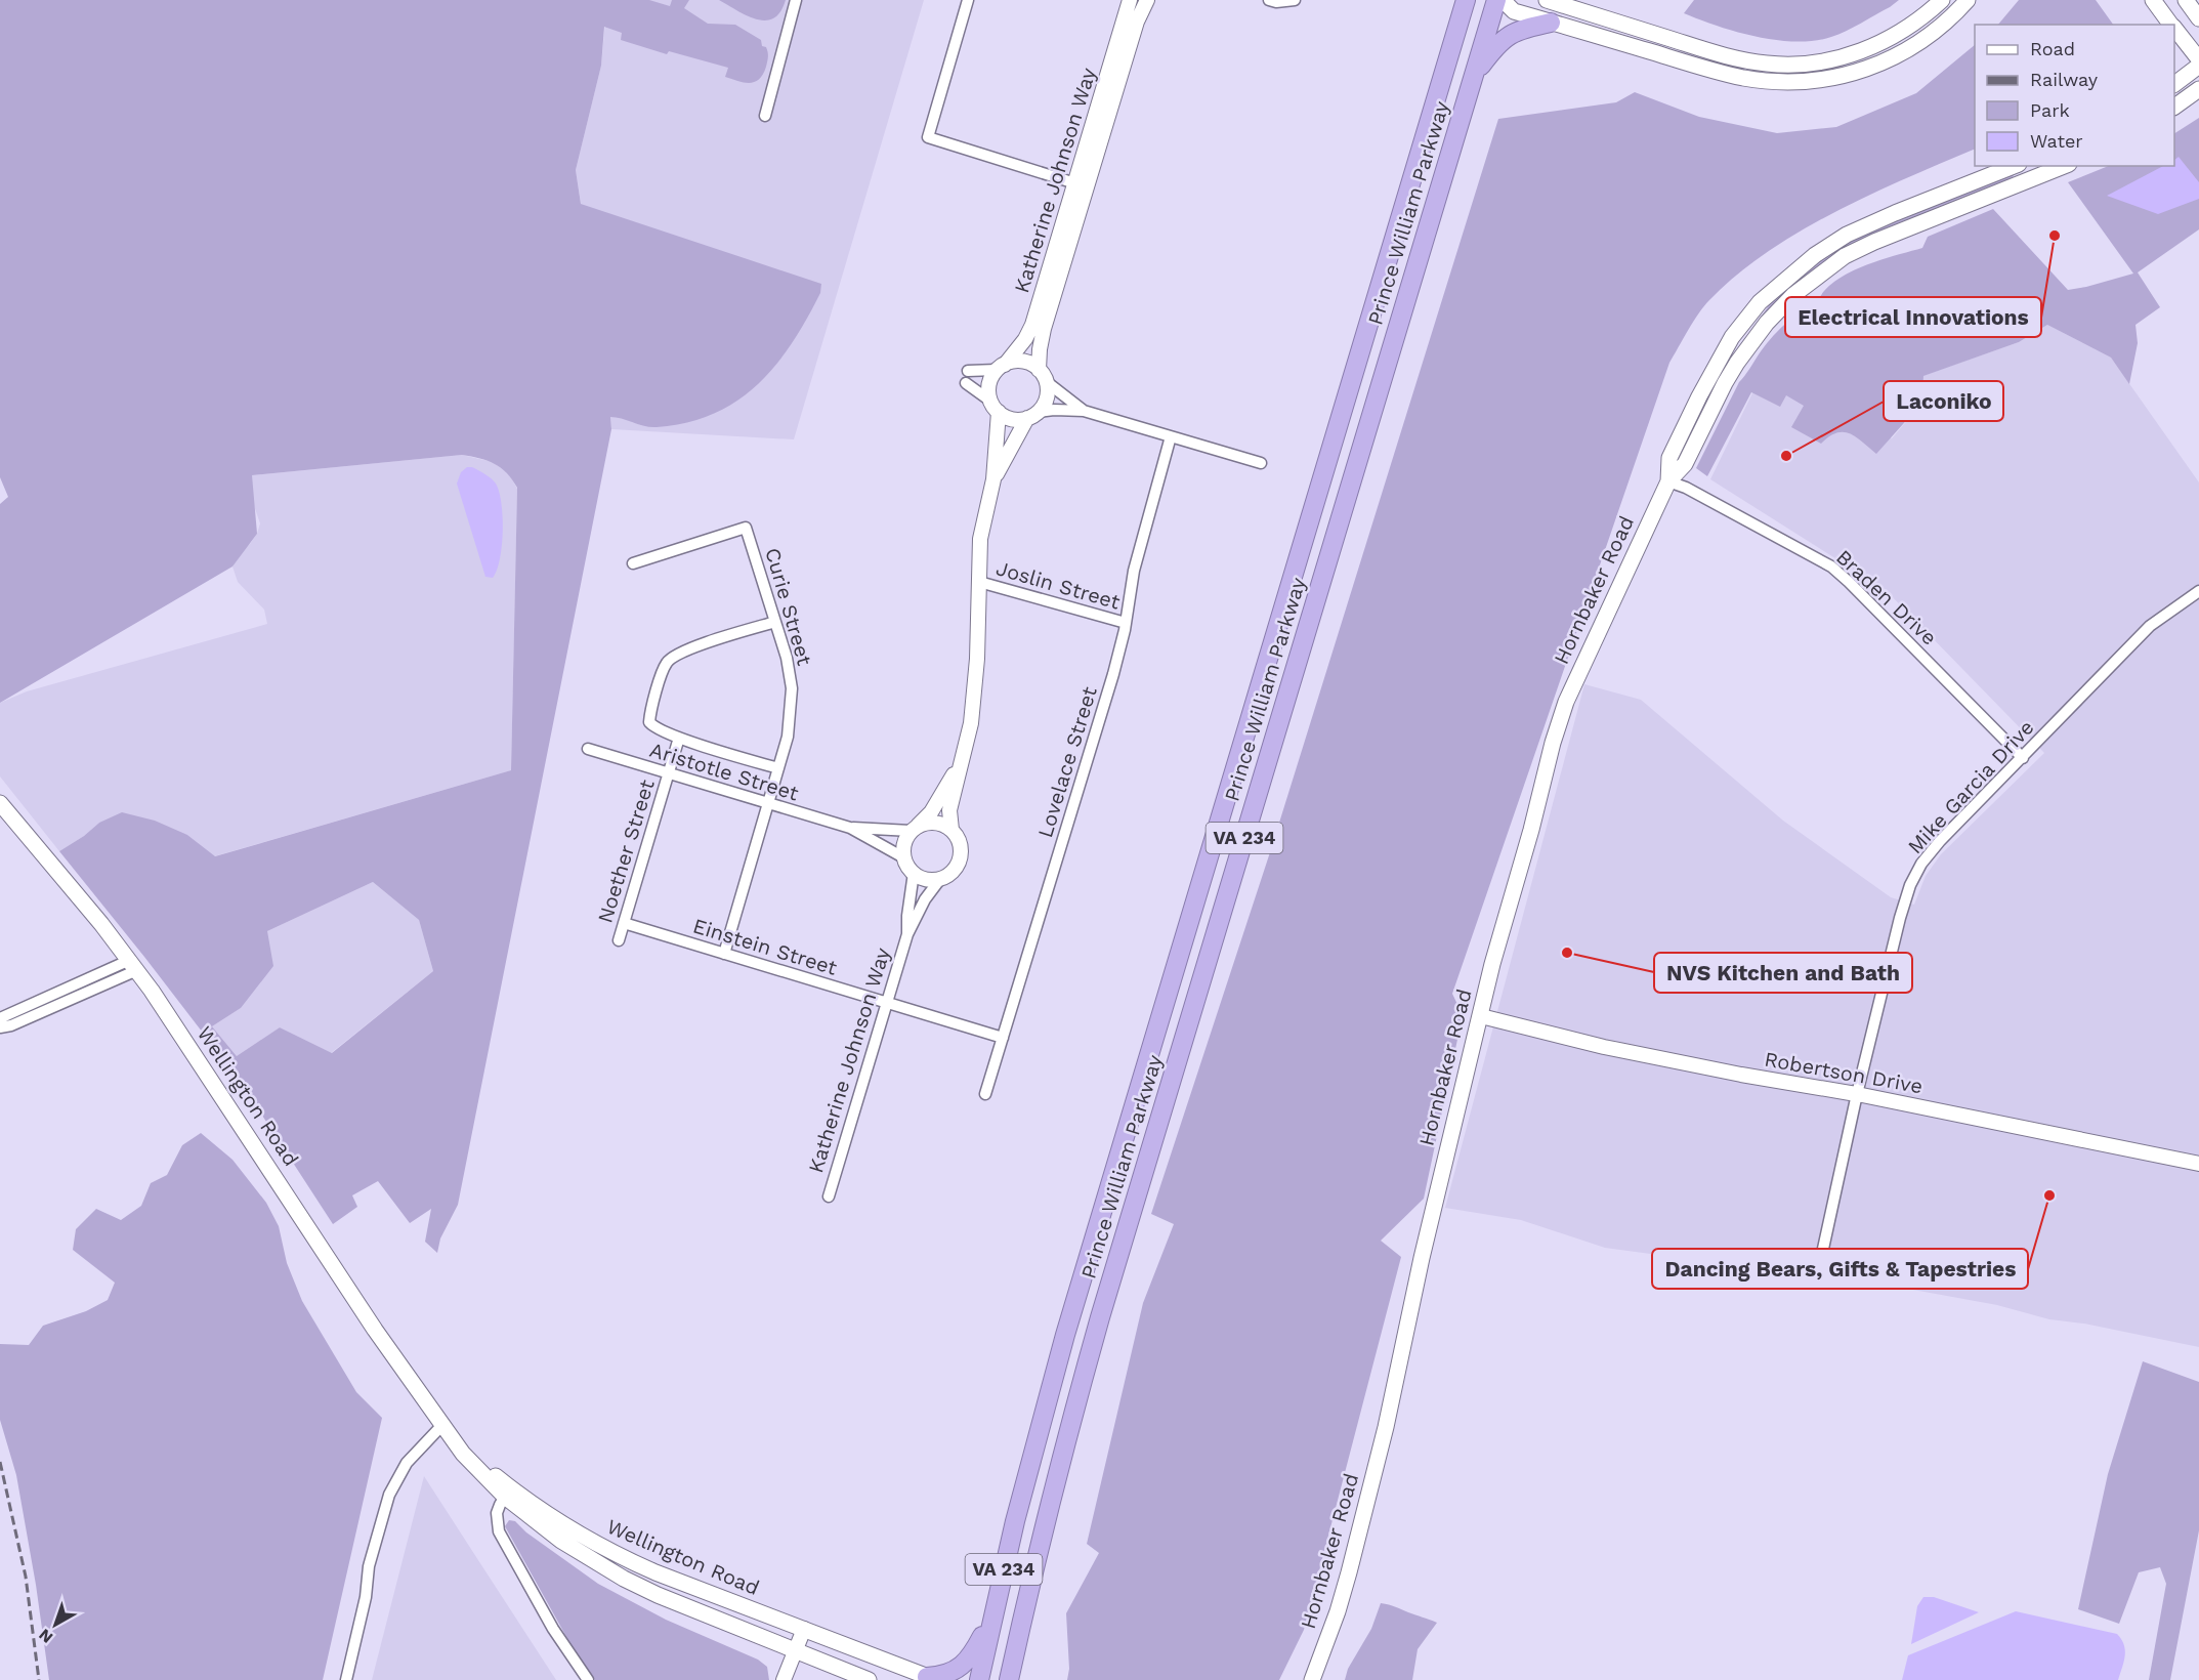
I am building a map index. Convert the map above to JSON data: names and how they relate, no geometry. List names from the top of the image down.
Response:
{
  "streets": {
    "highway": ["Prince William Parkway", "VA 234"],
    "main road": ["Hornbaker Road", "Wellington Road"],
    "street": [
      "Katherine Johnson Way",
      "Joslin Street",
      "Braden Drive",
      "Curie Street",
      "Lovelace Street",
      "Aristotle Street",
      "Mike Garcia Drive",
      "Noether Street",
      "Einstein Street",
      "Robertson Drive"
    ]
  },
  "crossings": [
    ["Katherine Johnson Way", "Aristotle Street"],
    ["Katherine Johnson Way", "Einstein Street"],
    ["Joslin Street", "Lovelace Street"],
    ["Hornbaker Road", "Braden Drive"],
    ["Hornbaker Road", "Robertson Drive"],
    ["Braden Drive", "Mike Garcia Drive"],
    ["Curie Street", "Aristotle Street"],
    ["Curie Street", "Einstein Street"],
    ["Lovelace Street", "Einstein Street"],
    ["Aristotle Street", "Noether Street"],
    ["Mike Garcia Drive", "Robertson Drive"],
    ["Noether Street", "Einstein Street"]
  ],
  "places": [
    "Electrical Innovations",
    "Laconiko",
    "NVS Kitchen and Bath",
    "Dancing Bears, Gifts & Tapestries"
  ],
  "legend": [
    "Road",
    "Railway",
    "Park",
    "Water"
  ],
  "north": "bottom left"
}
